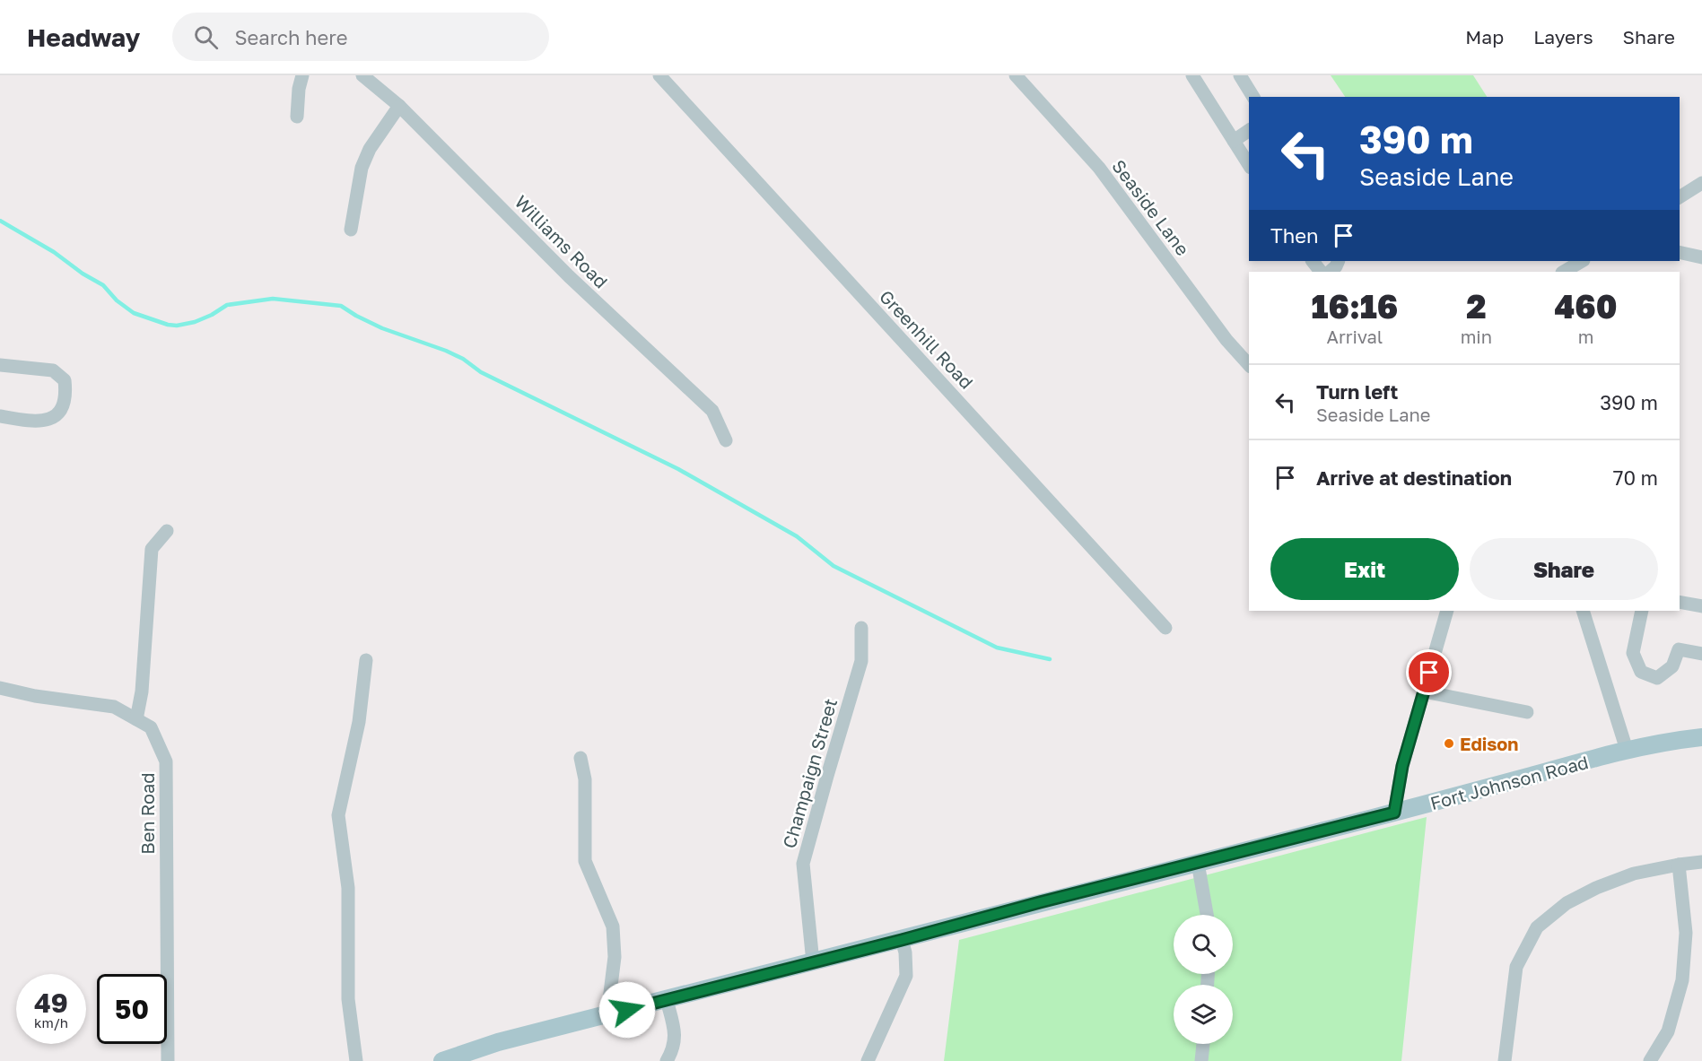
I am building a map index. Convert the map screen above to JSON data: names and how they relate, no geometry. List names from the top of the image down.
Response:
{
  "streets": {
    "main road": ["Fort Johnson Road"],
    "street": [
      "Seaside Lane",
      "Williams Road",
      "Greenhill Road",
      "Champaign Street",
      "Ben Road"
    ]
  },
  "crossings": [
    ["Champaign Street", "Fort Johnson Road"]
  ],
  "places": ["Edison"],
  "page": {
    "header": "Headway",
    "search": "Search here",
    "nav": ["Map", "Layers", "Share"],
    "turn": ["390 m", "Seaside Lane"],
    "then": "Then",
    "eta": [
      "16:16",
      "Arrival",
      "2",
      "min",
      "460",
      "m"
    ],
    "list": [
      {
        "name": "Turn left",
        "note": "Seaside Lane",
        "value": "390 m"
      },
      {
        "name": "Arrive at destination",
        "value": "70 m"
      }
    ],
    "buttons": ["Exit", "Share"],
    "speed": "49 km/h",
    "limit": "50"
  }
}
